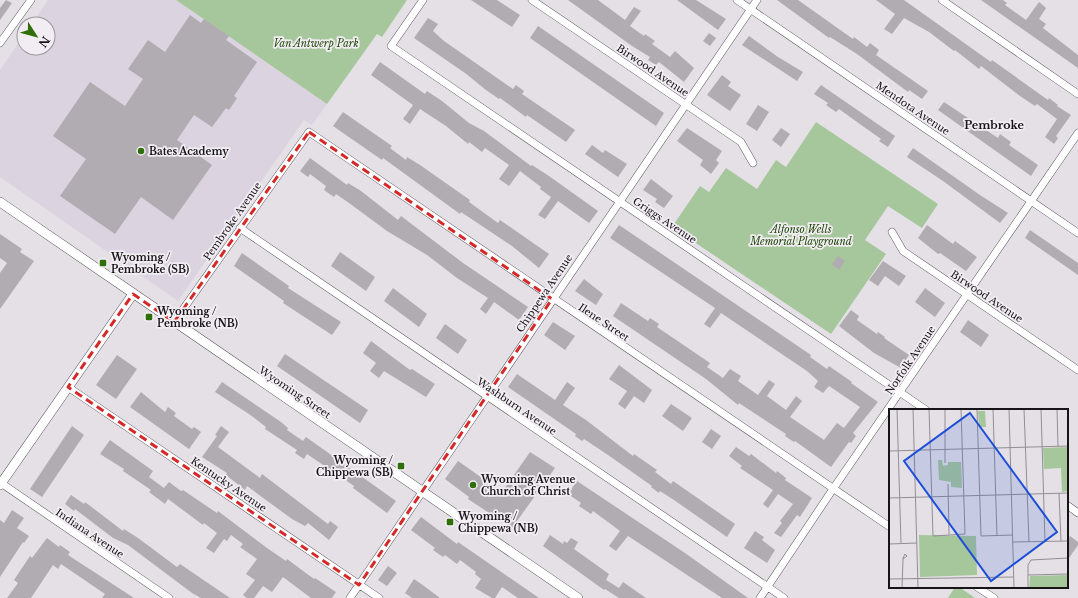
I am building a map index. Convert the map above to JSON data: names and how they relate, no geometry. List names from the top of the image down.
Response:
{
  "streets": {
    "street": [
      "Birwood Avenue",
      "Mendota Avenue",
      "Griggs Avenue",
      "Pembroke Avenue",
      "Chippewa Avenue",
      "Ilene Street",
      "Norfolk Avenue",
      "Wyoming Street",
      "Washburn Avenue",
      "Kentucky Avenue",
      "Indiana Avenue"
    ]
  },
  "crossings": [
    ["Birwood Avenue", "Chippewa Avenue"],
    ["Birwood Avenue", "Norfolk Avenue"],
    ["Mendota Avenue", "Chippewa Avenue"],
    ["Mendota Avenue", "Norfolk Avenue"],
    ["Griggs Avenue", "Chippewa Avenue"],
    ["Griggs Avenue", "Norfolk Avenue"],
    ["Pembroke Avenue", "Ilene Street"],
    ["Pembroke Avenue", "Wyoming Street"],
    ["Pembroke Avenue", "Washburn Avenue"],
    ["Chippewa Avenue", "Ilene Street"],
    ["Chippewa Avenue", "Wyoming Street"],
    ["Chippewa Avenue", "Washburn Avenue"],
    ["Chippewa Avenue", "Kentucky Avenue"],
    ["Ilene Street", "Norfolk Avenue"],
    ["Norfolk Avenue", "Washburn Avenue"]
  ],
  "districts": ["Pembroke"],
  "parks": ["Van Antwerp Park", "Alfonso Wells Memorial Playground"],
  "places": {
    "other": ["Bates Academy", "Wyoming Avenue Church of Christ"],
    "transit": [
      "Wyoming / Pembroke (SB)",
      "Wyoming / Pembroke (NB)",
      "Wyoming / Chippewa (SB)",
      "Wyoming / Chippewa (NB)"
    ]
  },
  "north": "bottom right"
}
